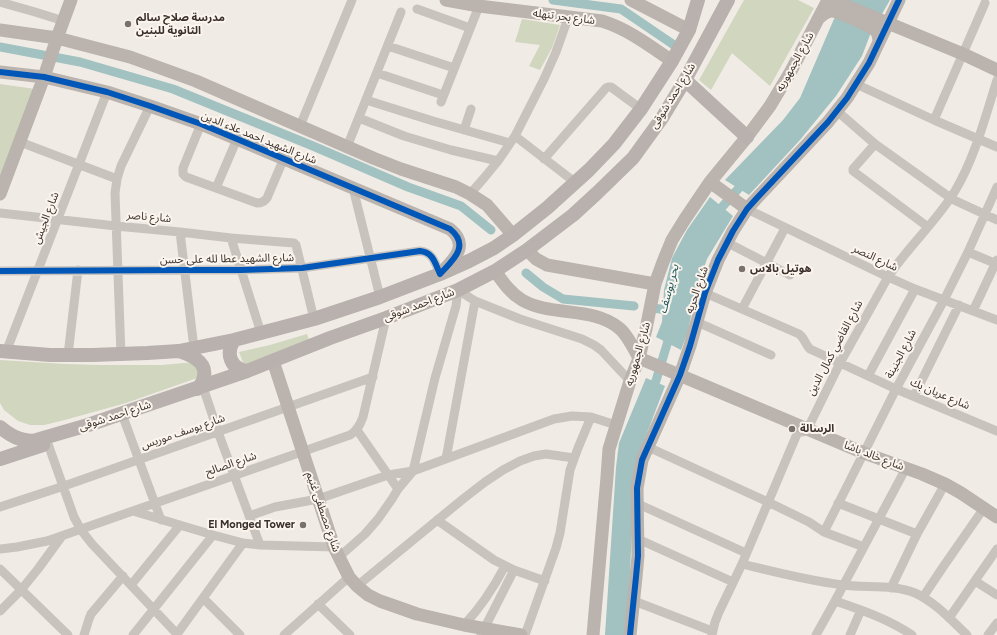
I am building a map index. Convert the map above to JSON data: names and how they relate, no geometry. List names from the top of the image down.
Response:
{
  "streets": {
    "main road": ["شارع احمد شوقى"],
    "street": [
      "شارع بحر تنهله",
      "شارع الجمهوريه",
      "شارع الشهيد احمد علاء الدين",
      "شارع ناصر",
      "شارع الجيش",
      "شارع النصر",
      "شارع الشهيد عطا لله على حسن",
      "شارع الحريه",
      "شارع القاضي كمال الدين",
      "شارع الجنينة",
      "شارع عريان بك",
      "شارع يوسف موريس",
      "شارع خالد باشا",
      "شارع الصالح",
      "شارع مصطفى غنيم"
    ]
  },
  "crossings": [
    ["شارع بحر تنهله", "شارع احمد شوقى"],
    ["شارع الجمهوريه", "شارع خالد باشا"],
    ["شارع احمد شوقى", "شارع الشهيد احمد علاء الدين"],
    ["شارع احمد شوقى", "شارع الجيش"],
    ["شارع احمد شوقى", "شارع الشهيد عطا لله على حسن"],
    ["شارع احمد شوقى", "شارع مصطفى غنيم"],
    ["شارع الشهيد احمد علاء الدين", "شارع الجيش"],
    ["شارع الشهيد احمد علاء الدين", "شارع الشهيد عطا لله على حسن"],
    ["شارع ناصر", "شارع الجيش"],
    ["شارع ناصر", "شارع الشهيد عطا لله على حسن"],
    ["شارع الجيش", "شارع الشهيد عطا لله على حسن"],
    ["شارع النصر", "شارع الحريه"],
    ["شارع النصر", "شارع القاضي كمال الدين"],
    ["شارع النصر", "شارع الجنينة"],
    ["شارع الحريه", "شارع عريان بك"],
    ["شارع الحريه", "شارع خالد باشا"],
    ["شارع القاضي كمال الدين", "شارع عريان بك"],
    ["شارع القاضي كمال الدين", "شارع خالد باشا"],
    ["شارع الجنينة", "شارع عريان بك"],
    ["شارع الجنينة", "شارع خالد باشا"],
    ["شارع يوسف موريس", "شارع مصطفى غنيم"],
    ["شارع الصالح", "شارع مصطفى غنيم"]
  ],
  "water": ["بحر يوسف"],
  "places": [
    "مدرسة صلاح سالم الثانوية للبنين",
    "هوتيل بالاس",
    "الرسالة",
    "El Monged Tower"
  ]
}
